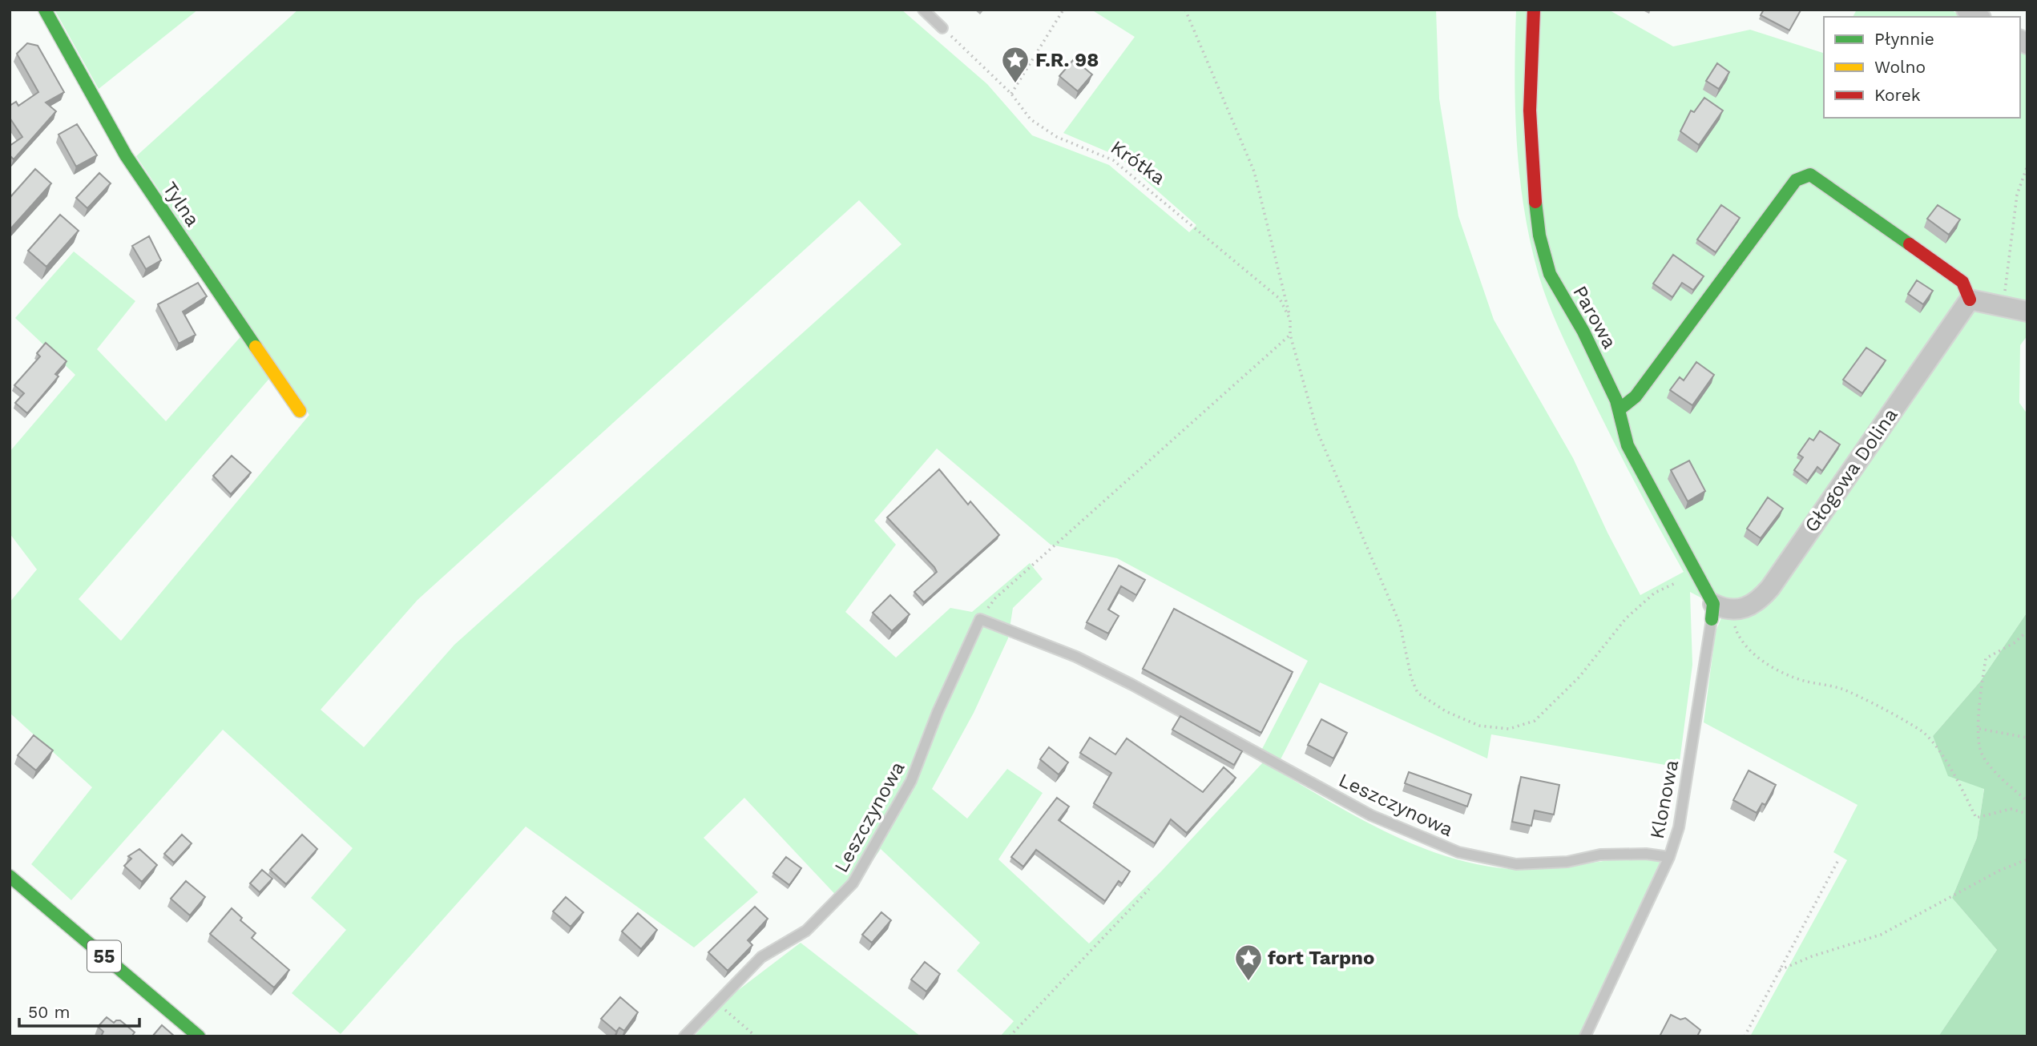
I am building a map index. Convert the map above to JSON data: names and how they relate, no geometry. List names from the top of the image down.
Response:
{
  "streets": {
    "street": [
      "Tylna",
      "Parowa",
      "Głogowa Dolina",
      "55"
    ],
    "lane": ["Klonowa", "Leszczynowa"],
    "path": ["Krótka"]
  },
  "crossings": [
    ["Parowa", "Głogowa Dolina"],
    ["Parowa", "Klonowa"],
    ["Głogowa Dolina", "Klonowa"],
    ["Klonowa", "Leszczynowa"]
  ],
  "places": {
    "place": ["F.R. 98", "fort Tarpno"]
  },
  "legend": ["Płynnie", "Wolno", "Korek"],
  "scale_bar": "50 m"
}
